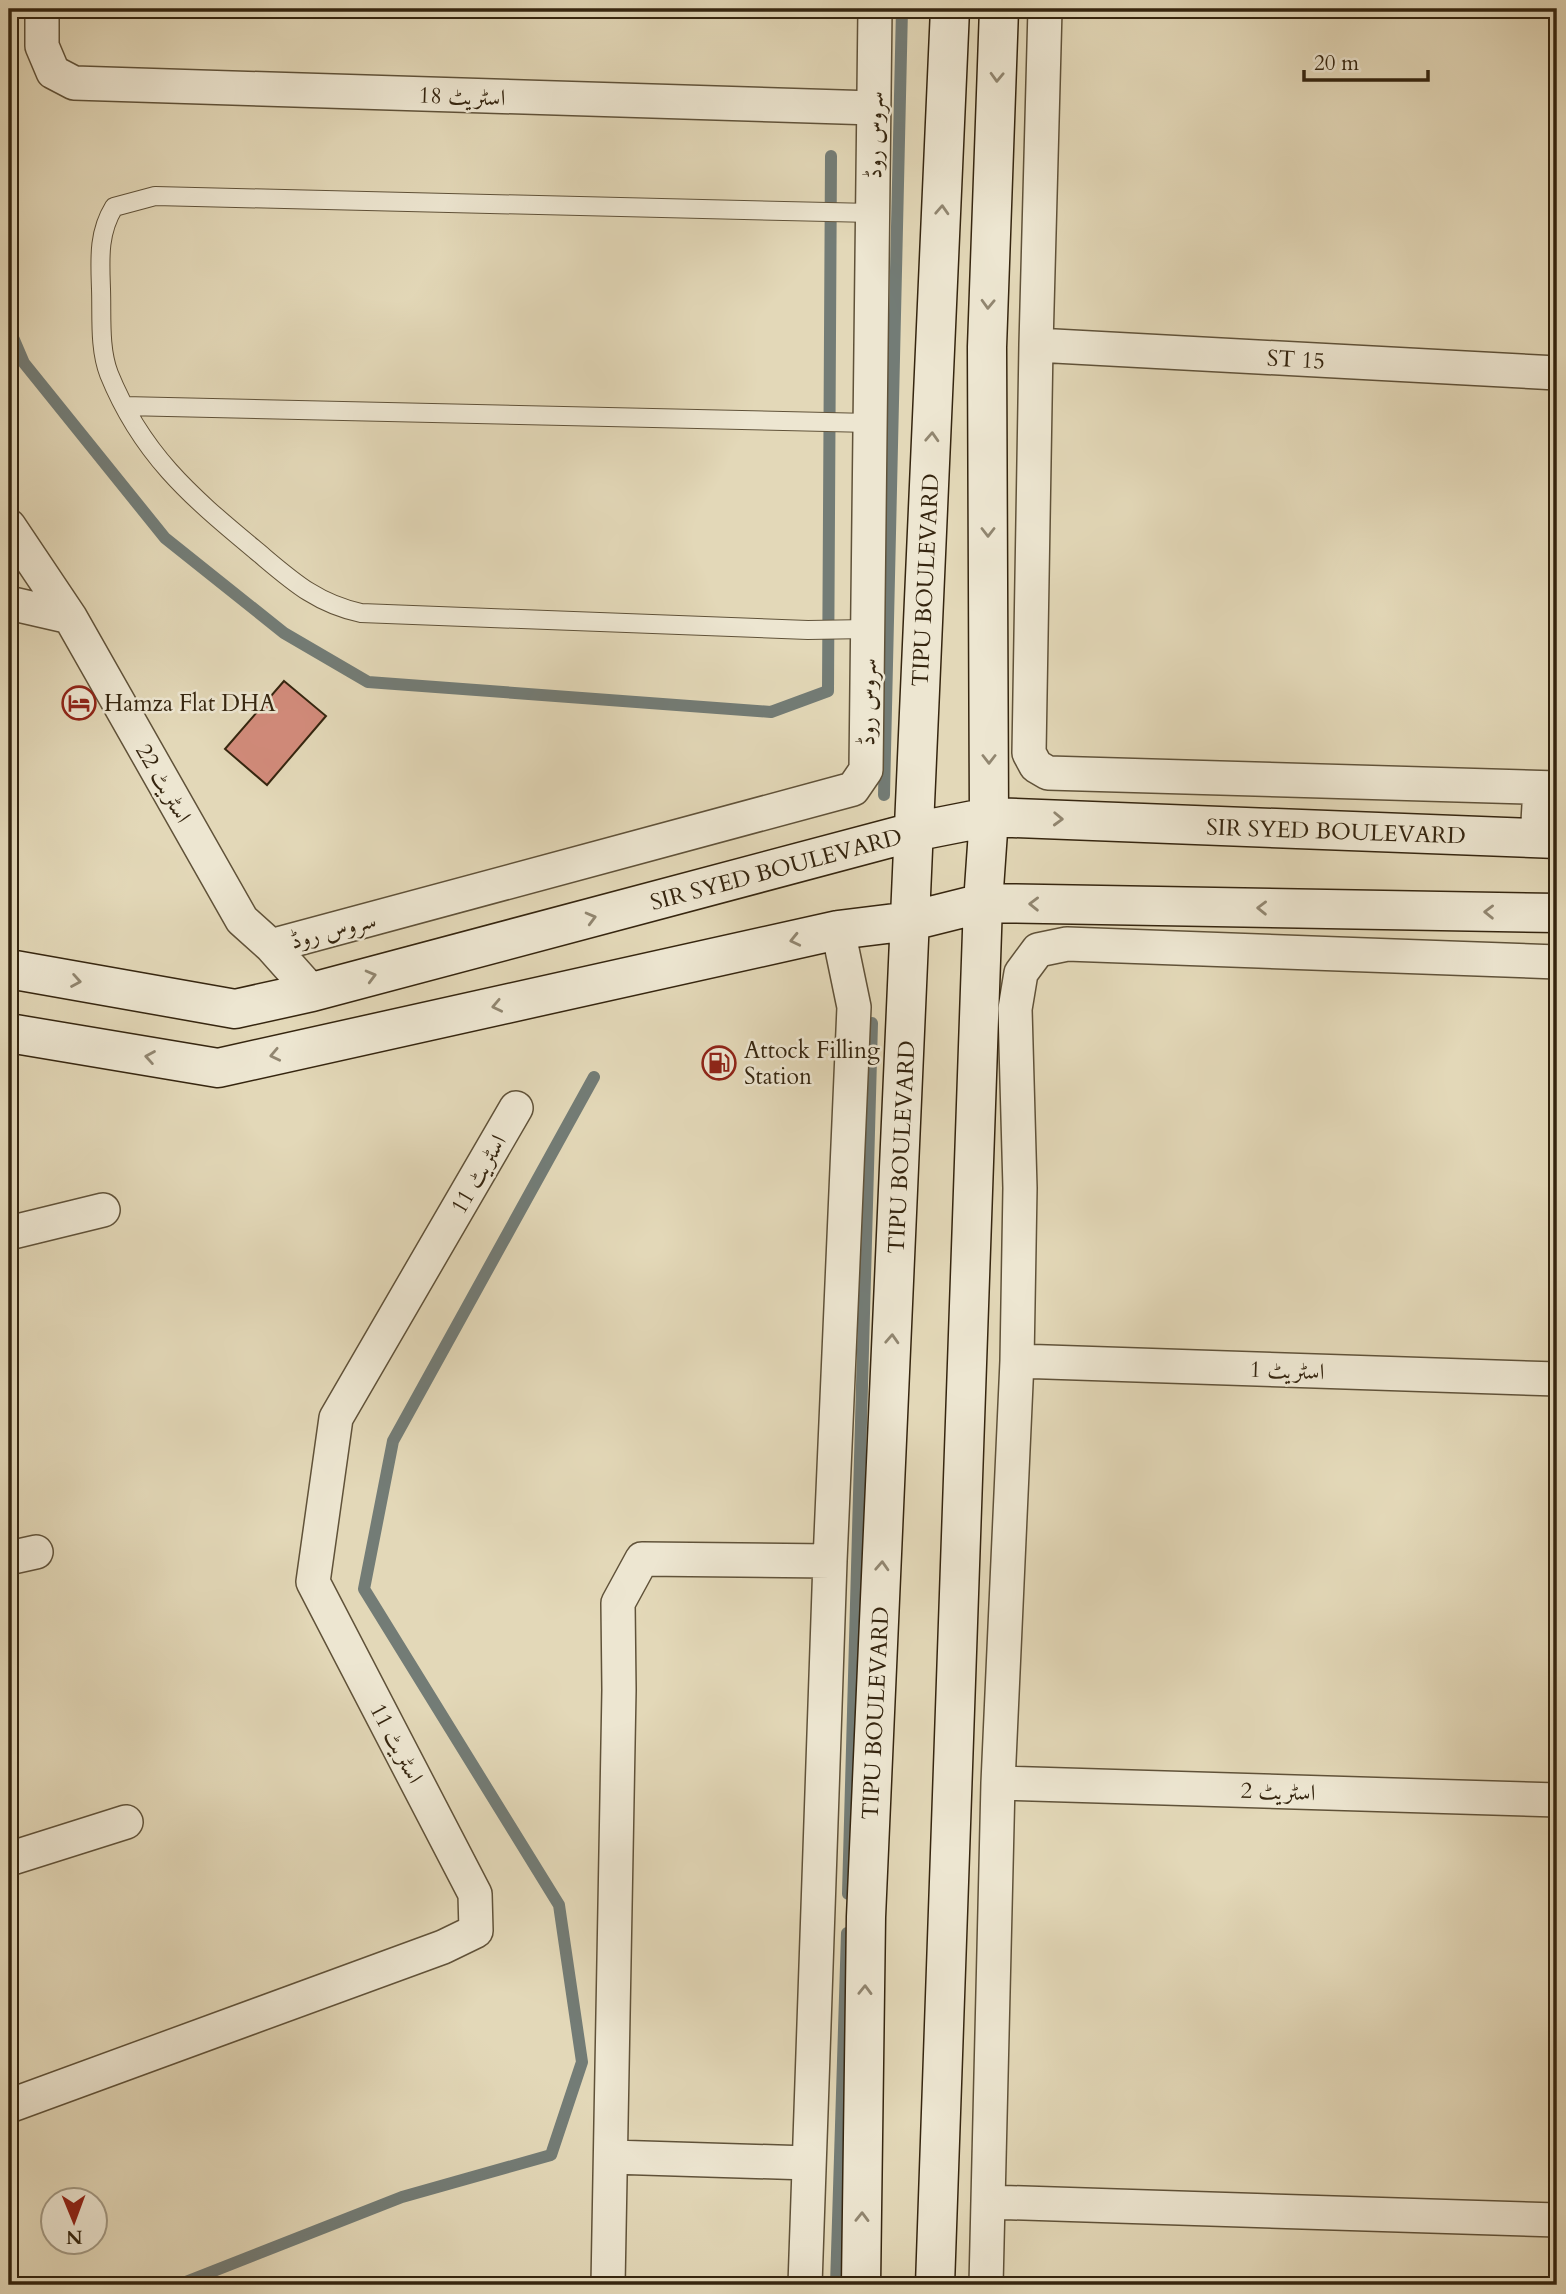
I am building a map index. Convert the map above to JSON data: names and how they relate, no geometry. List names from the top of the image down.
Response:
{
  "streets": {
    "street": [
      "اسٹریٹ 18",
      "سروس روڈ",
      "ST 15",
      "TIPU BOULEVARD",
      "اسٹریٹ 22",
      "SIR SYED BOULEVARD",
      "اسٹریٹ 11",
      "اسٹریٹ 1",
      "اسٹریٹ 2"
    ]
  },
  "crossings": [
    ["اسٹریٹ 18", "سروس روڈ"],
    ["سروس روڈ", "اسٹریٹ 22"],
    ["TIPU BOULEVARD", "SIR SYED BOULEVARD"],
    ["اسٹریٹ 22", "SIR SYED BOULEVARD"]
  ],
  "places": {
    "hotel": ["Hamza Flat DHA"],
    "fuel station": ["Attock Filling Station"]
  },
  "scale_bar": "20 m",
  "north": "bottom"
}
